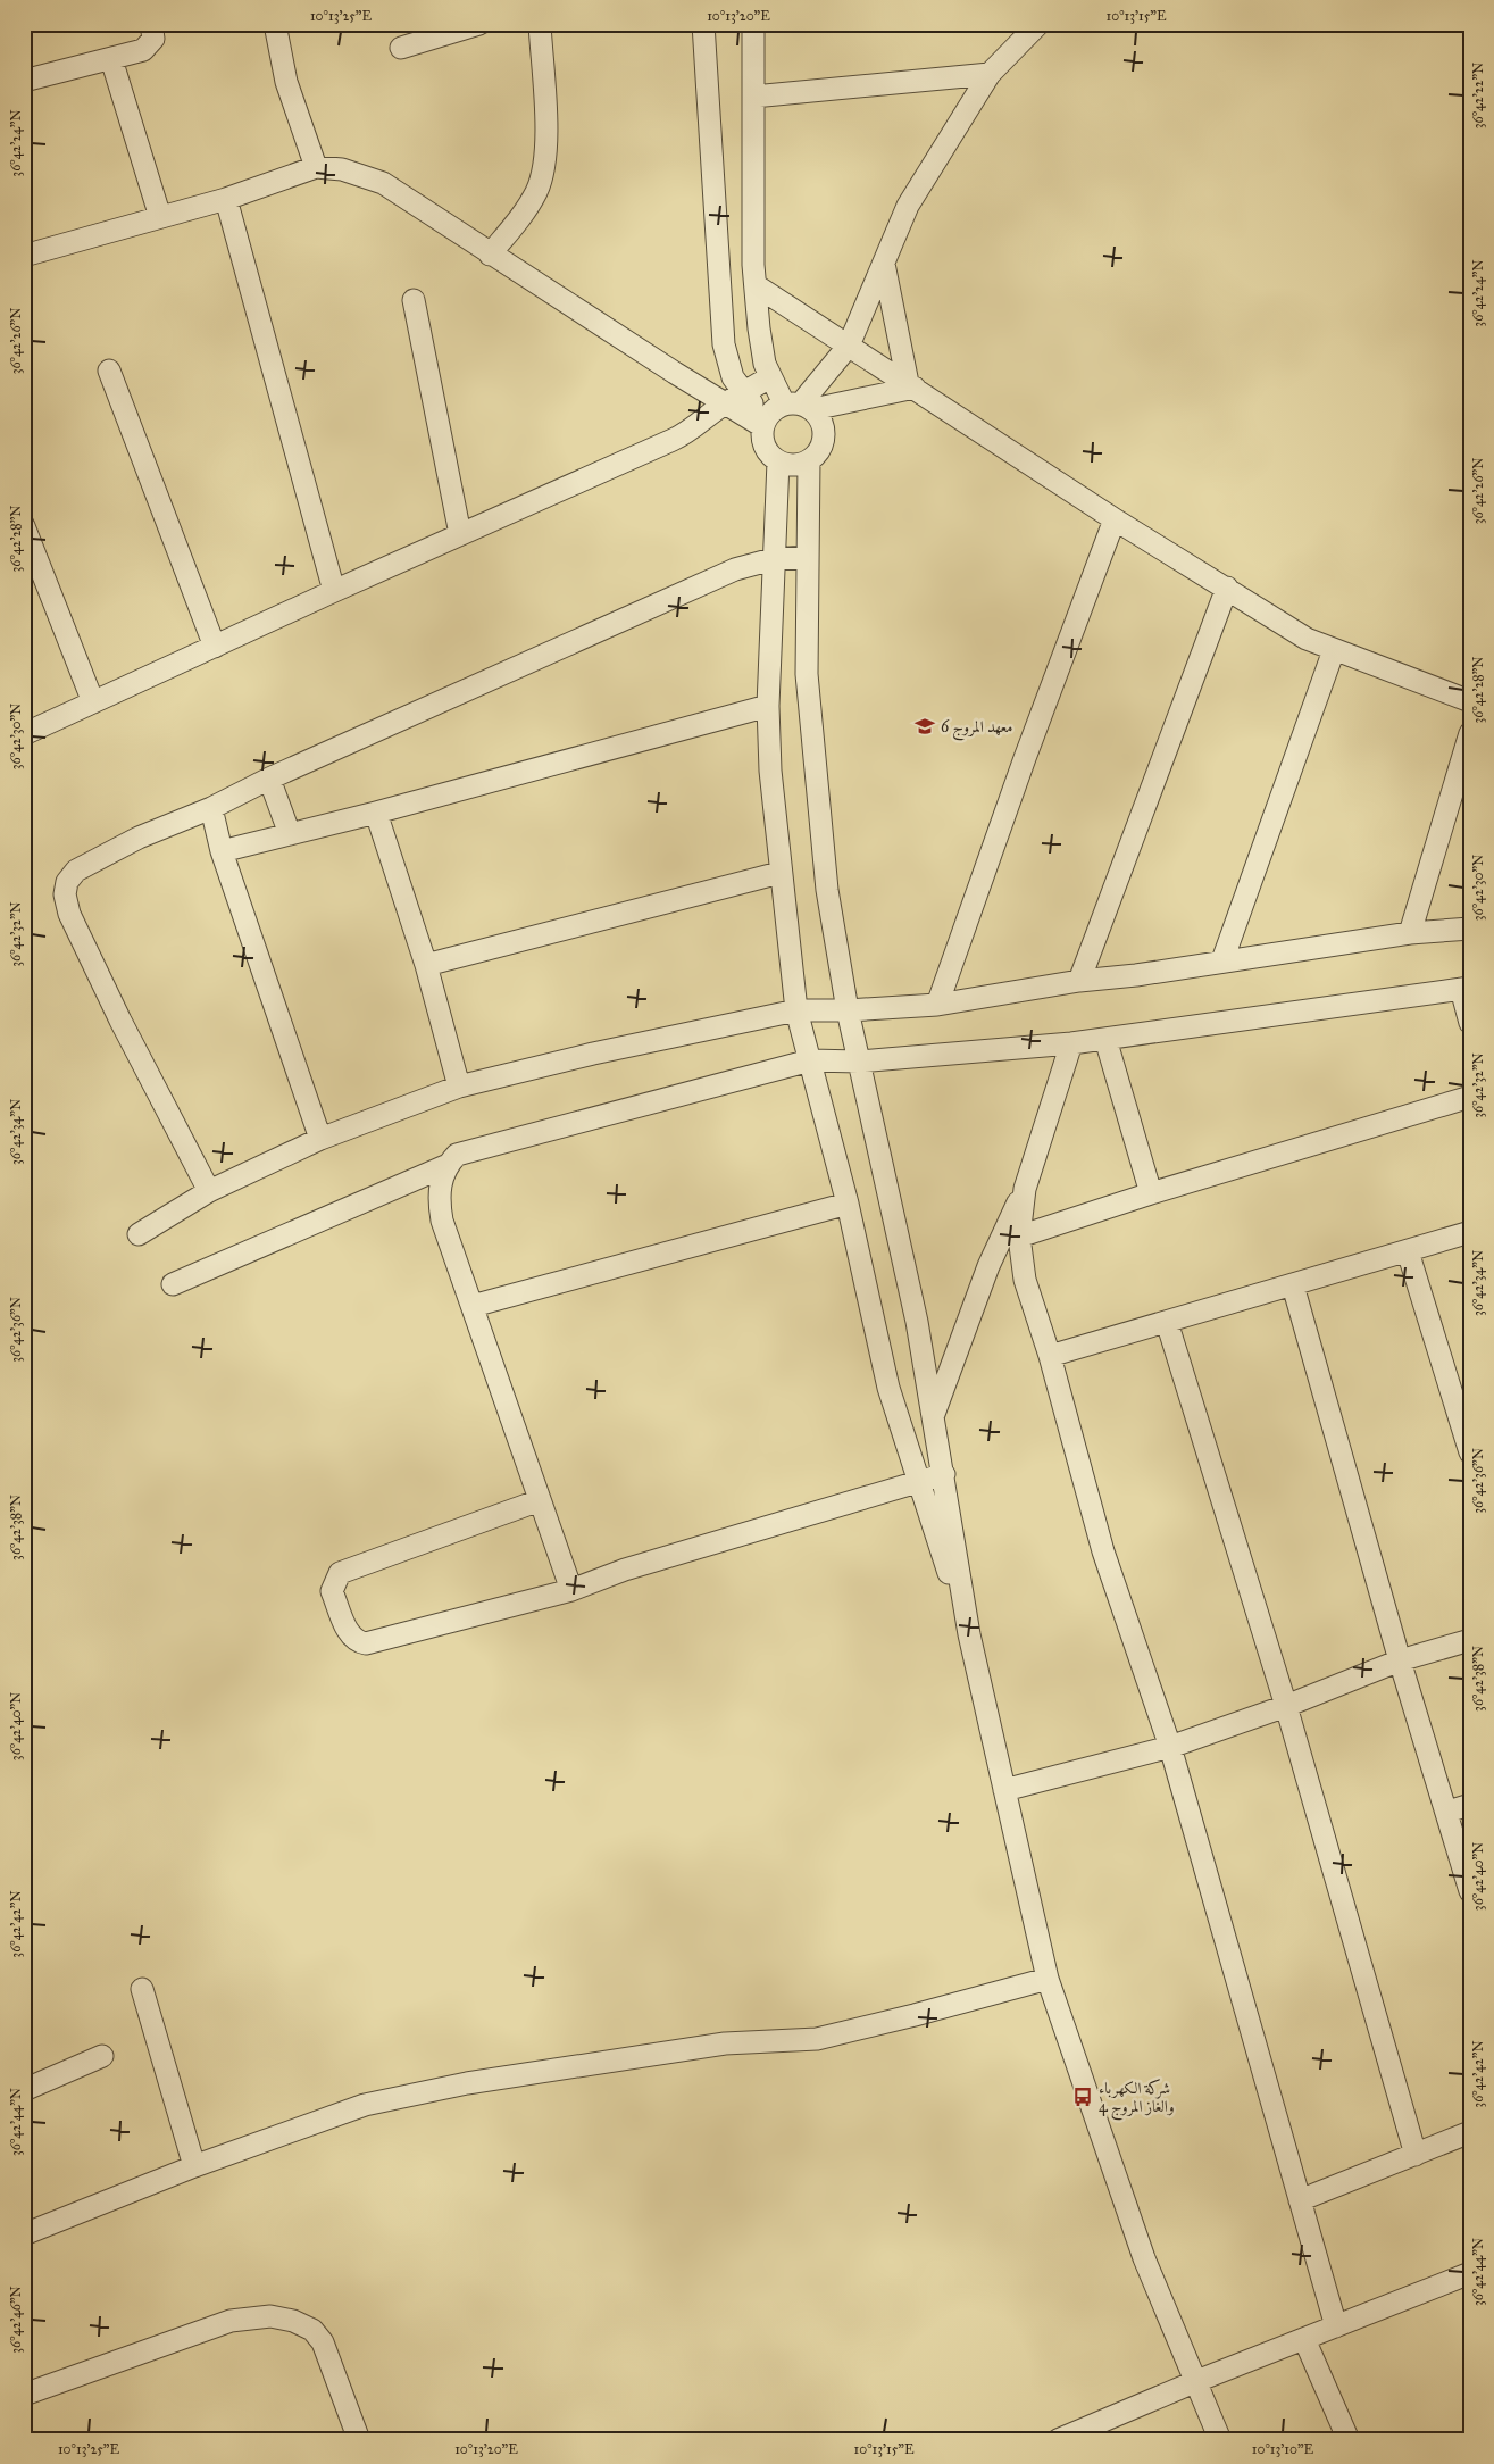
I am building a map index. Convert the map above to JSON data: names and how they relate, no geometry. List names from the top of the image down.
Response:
{
  "places": {
    "school or university": ["معهد المروج 6"],
    "bus stop": ["شركة الكهرباء والغاز المروج 4"]
  },
  "coordinates": [
    "10°13'25\"E",
    "10°13'20\"E",
    "10°13'15\"E",
    "36°42'22\"N",
    "36°42'24\"N",
    "36°42'26\"N",
    "36°42'28\"N",
    "36°42'30\"N",
    "36°42'32\"N",
    "36°42'34\"N",
    "36°42'36\"N",
    "36°42'38\"N",
    "36°42'40\"N",
    "36°42'42\"N",
    "36°42'44\"N",
    "36°42'46\"N",
    "10°13'10\"E"
  ]
}
